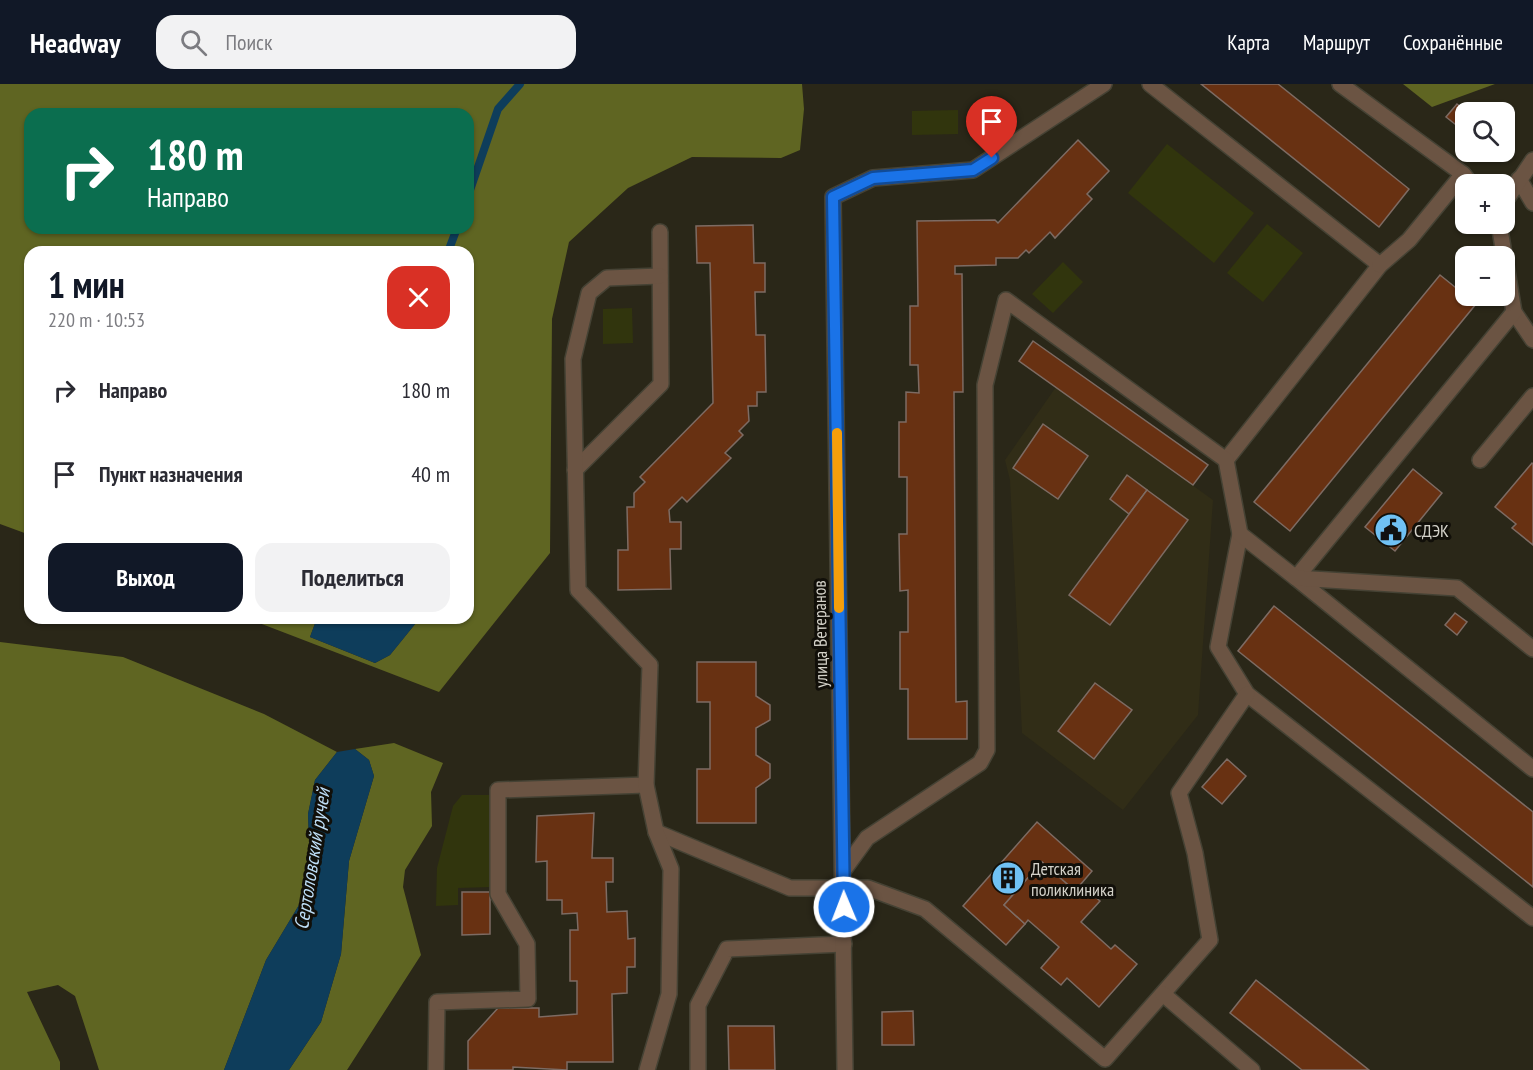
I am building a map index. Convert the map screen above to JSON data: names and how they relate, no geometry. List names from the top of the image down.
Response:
{
  "streets": {
    "street": ["улица Ветеранов"]
  },
  "water": ["Сертоловский ручей"],
  "places": {
    "public building": ["СДЭК"],
    "building": ["Детская поликлиника"]
  },
  "page": {
    "header": "Headway",
    "search": "Поиск",
    "nav": ["Карта", "Маршрут", "Сохранённые"],
    "map_buttons": ["+", "−"],
    "turn": ["180 m", "Направо"],
    "heading": ["1 мин", "220 m · 10:53"],
    "list": [
      {
        "name": "Направо",
        "value": "180 m"
      },
      {
        "name": "Пункт назначения",
        "value": "40 m"
      }
    ],
    "buttons": ["Выход", "Поделиться"]
  }
}
